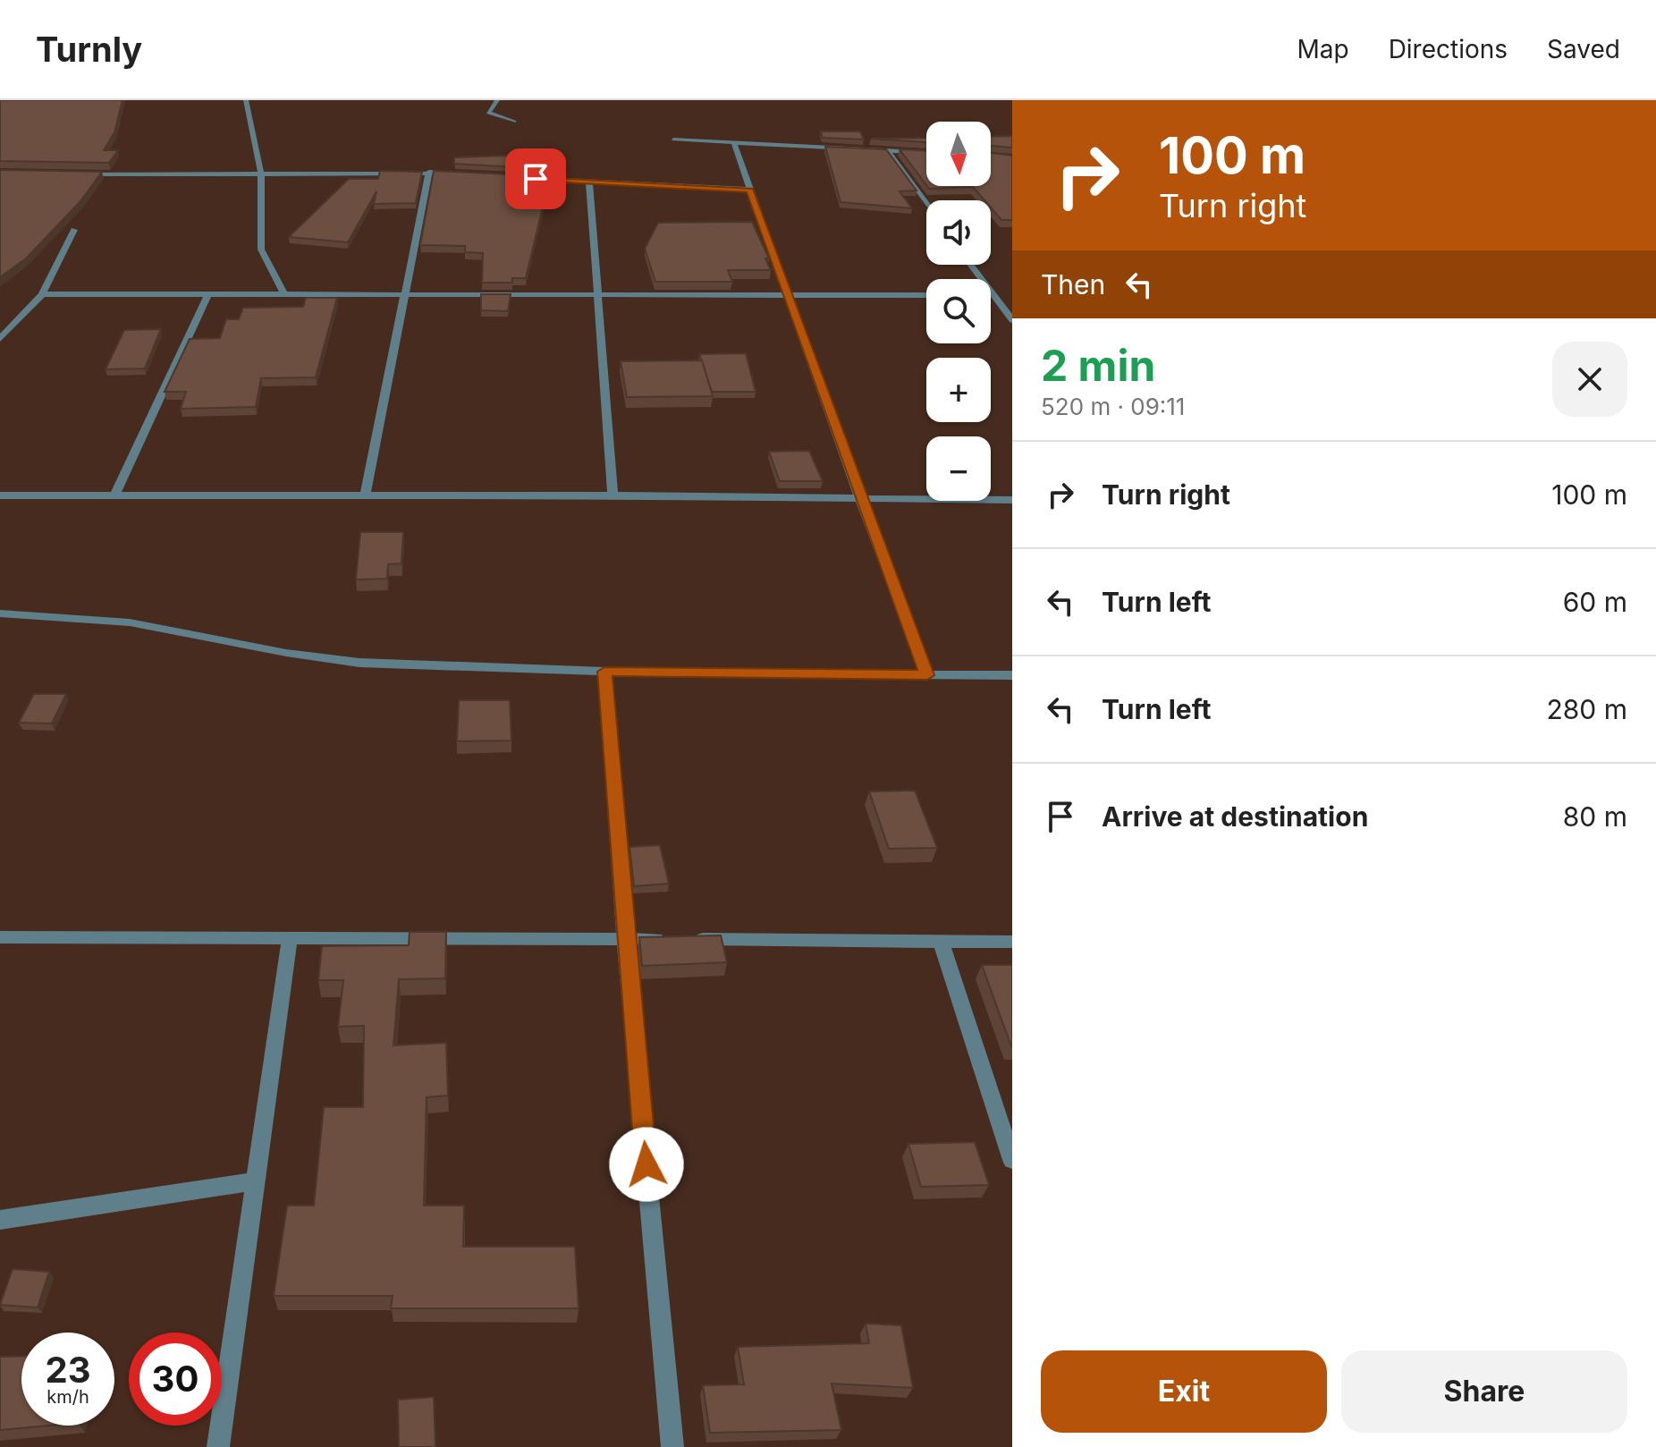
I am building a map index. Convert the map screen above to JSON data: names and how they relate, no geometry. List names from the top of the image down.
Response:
{
  "north": "bottom",
  "page": {
    "header": "Turnly",
    "nav": ["Map", "Directions", "Saved"],
    "turn": ["100 m", "Turn right"],
    "map_buttons": ["+", "−"],
    "then": "Then",
    "heading": ["2 min", "520 m · 09:11"],
    "list": [
      {
        "name": "Turn right",
        "value": "100 m"
      },
      {
        "name": "Turn left",
        "value": "60 m"
      },
      {
        "name": "Turn left",
        "value": "280 m"
      },
      {
        "name": "Arrive at destination",
        "value": "80 m"
      }
    ],
    "speed": "23 km/h",
    "limit": "30",
    "buttons": ["Exit", "Share"]
  }
}
